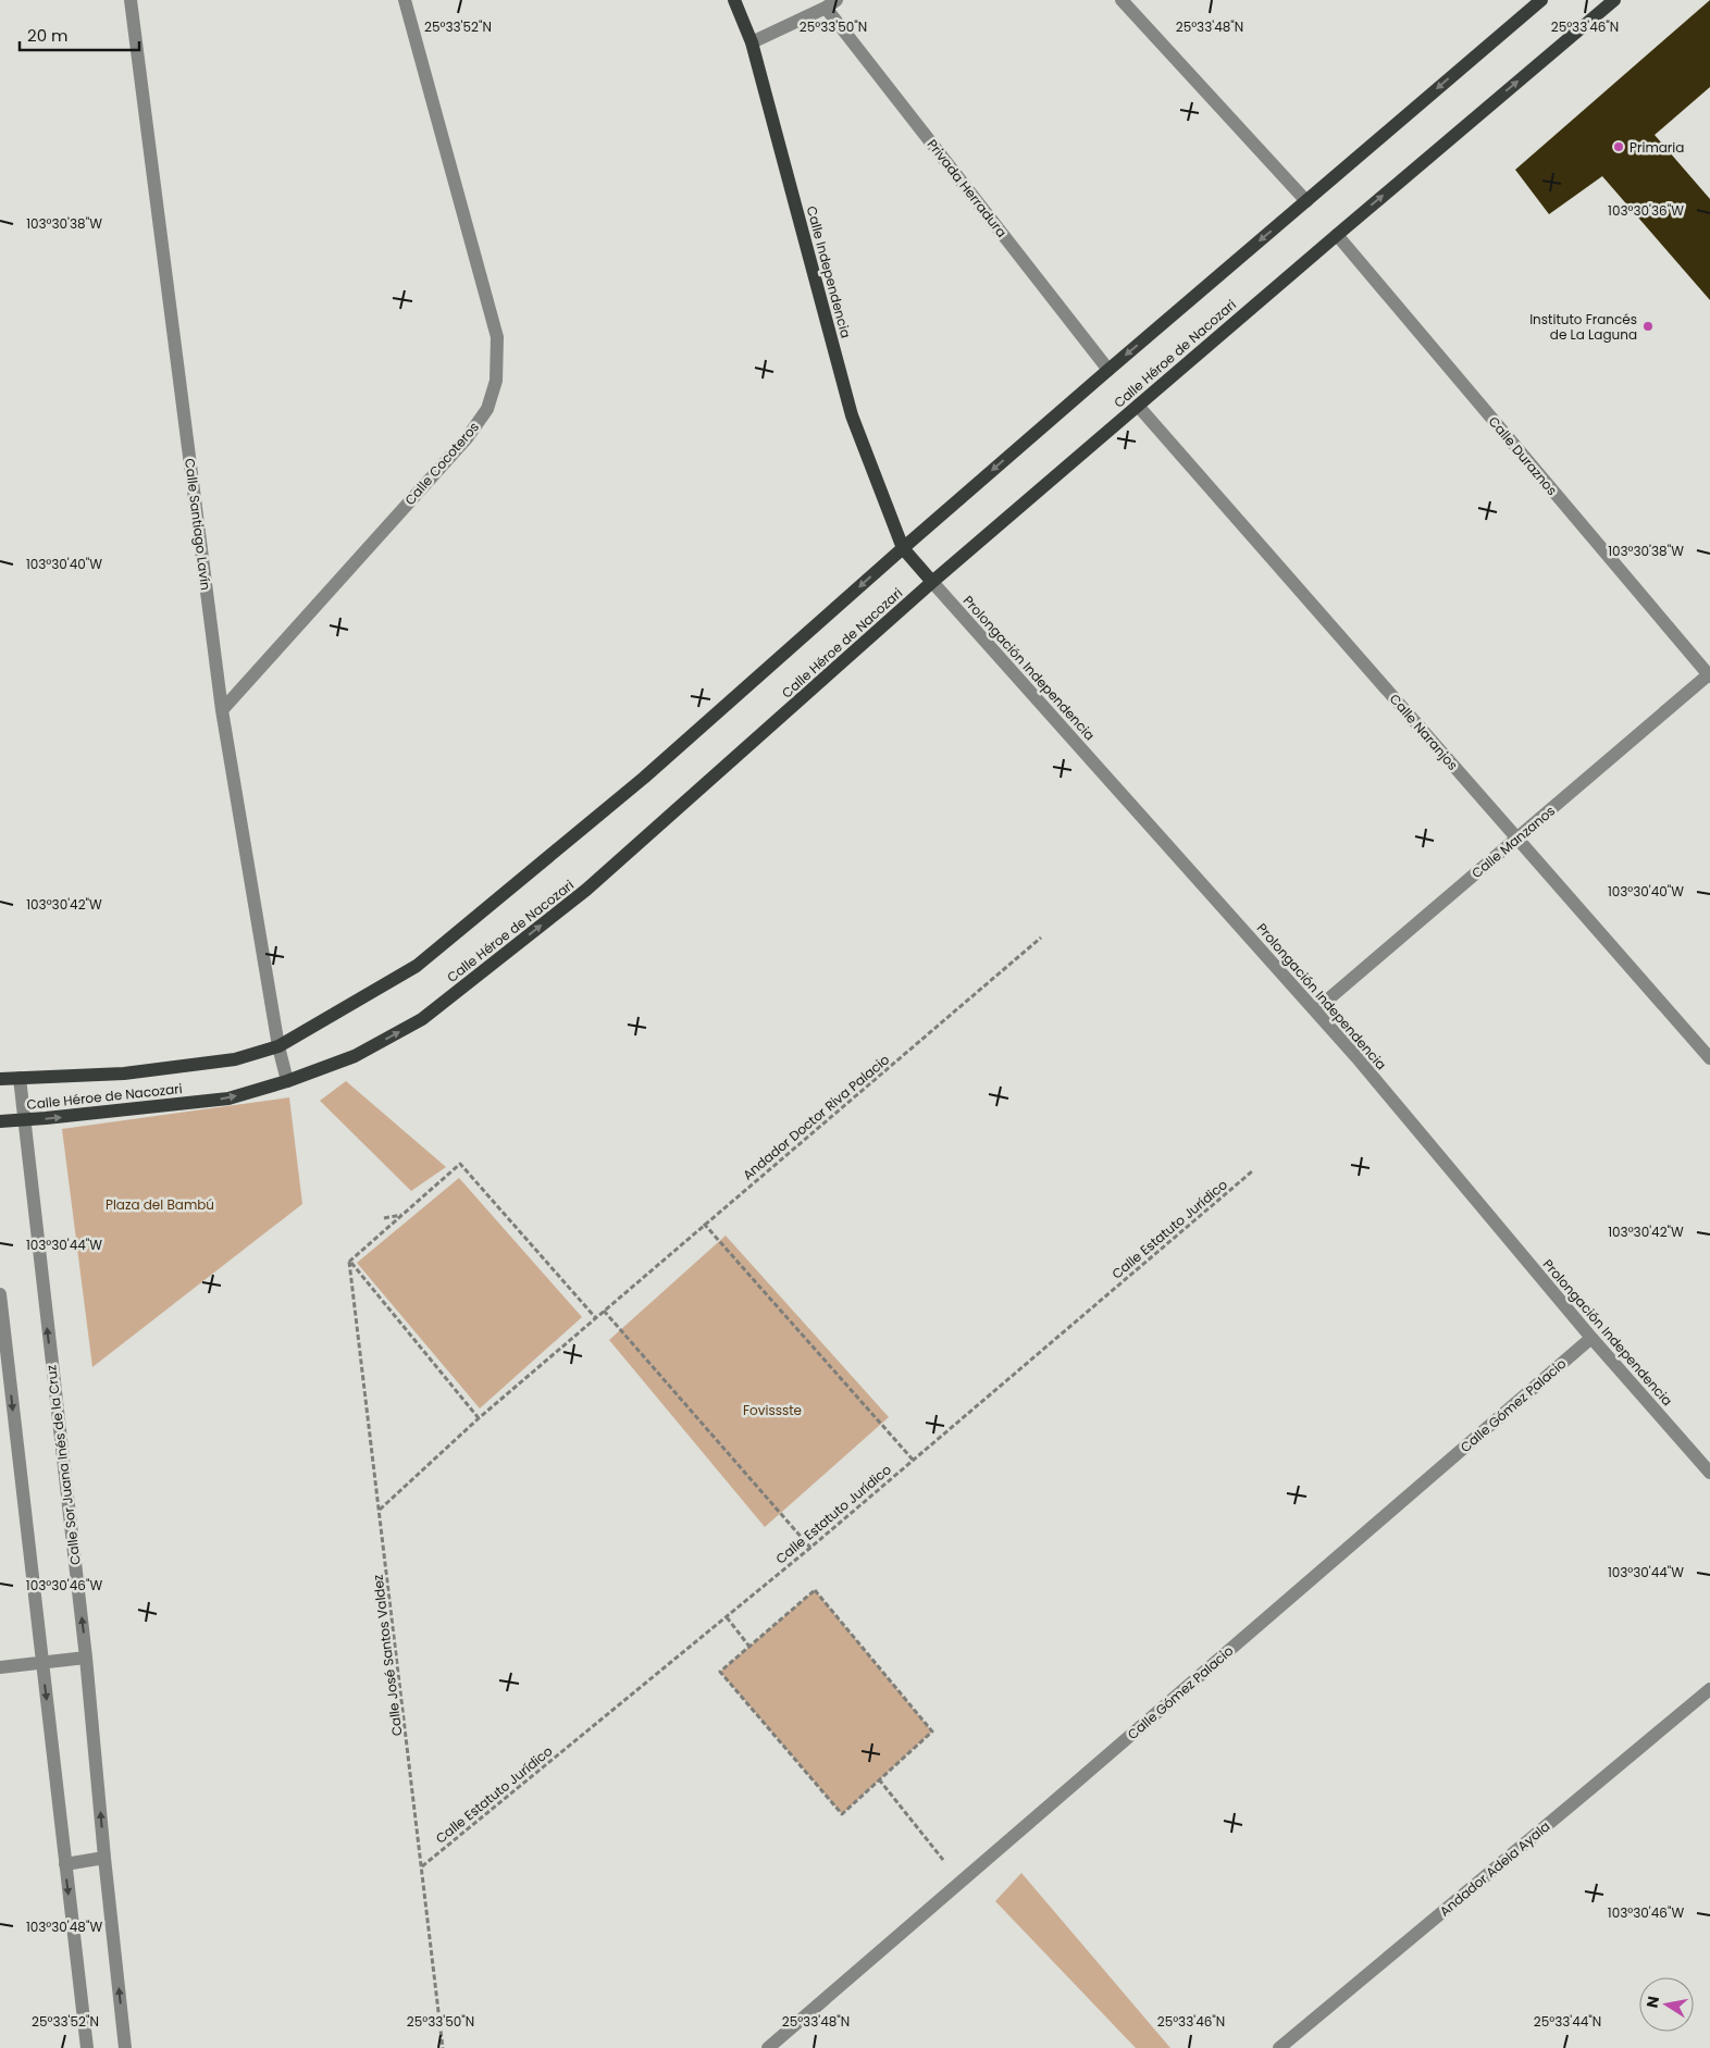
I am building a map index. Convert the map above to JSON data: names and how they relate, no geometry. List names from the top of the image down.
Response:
{
  "streets": {
    "main road": ["Calle Independencia", "Calle Héroe de Nacozari", "Prolongación Independencia"],
    "street": [
      "Privada Herradura",
      "Calle Duraznos",
      "Calle Cocoteros",
      "Calle Santiago Lavín",
      "Calle Naranjos",
      "Calle Manzanos",
      "Calle Gómez Palacio",
      "Calle Sor Juana Inés de la Cruz",
      "Andador Adela Ayala"
    ],
    "path": ["Andador Doctor Riva Palacio", "Calle Estatuto Jurídico", "Calle José Santos Valdez"]
  },
  "crossings": [
    ["Privada Herradura", "Calle Héroe de Nacozari"],
    ["Calle Independencia", "Calle Héroe de Nacozari"],
    ["Calle Independencia", "Prolongación Independencia"],
    ["Calle Héroe de Nacozari", "Calle Duraznos"],
    ["Calle Héroe de Nacozari", "Calle Santiago Lavín"],
    ["Calle Héroe de Nacozari", "Prolongación Independencia"],
    ["Calle Héroe de Nacozari", "Calle Naranjos"],
    ["Calle Héroe de Nacozari", "Calle Sor Juana Inés de la Cruz"],
    ["Calle Duraznos", "Calle Manzanos"],
    ["Calle Cocoteros", "Calle Santiago Lavín"],
    ["Prolongación Independencia", "Calle Manzanos"],
    ["Prolongación Independencia", "Calle Gómez Palacio"],
    ["Calle Naranjos", "Calle Manzanos"],
    ["Andador Doctor Riva Palacio", "Calle José Santos Valdez"],
    ["Calle Estatuto Jurídico", "Calle José Santos Valdez"]
  ],
  "parks": ["Plaza del Bambú", "Fovissste"],
  "places": ["Primaria", "Instituto Francés de La Laguna"],
  "scale_bar": "20 m",
  "north": "left",
  "coordinates": [
    "25°33'52\"N",
    "25°33'50\"N",
    "25°33'48\"N",
    "25°33'46\"N",
    "103°30'36\"W",
    "103°30'38\"W",
    "103°30'40\"W",
    "103°30'42\"W",
    "103°30'44\"W",
    "103°30'46\"W",
    "103°30'48\"W",
    "25°33'44\"N"
  ]
}
